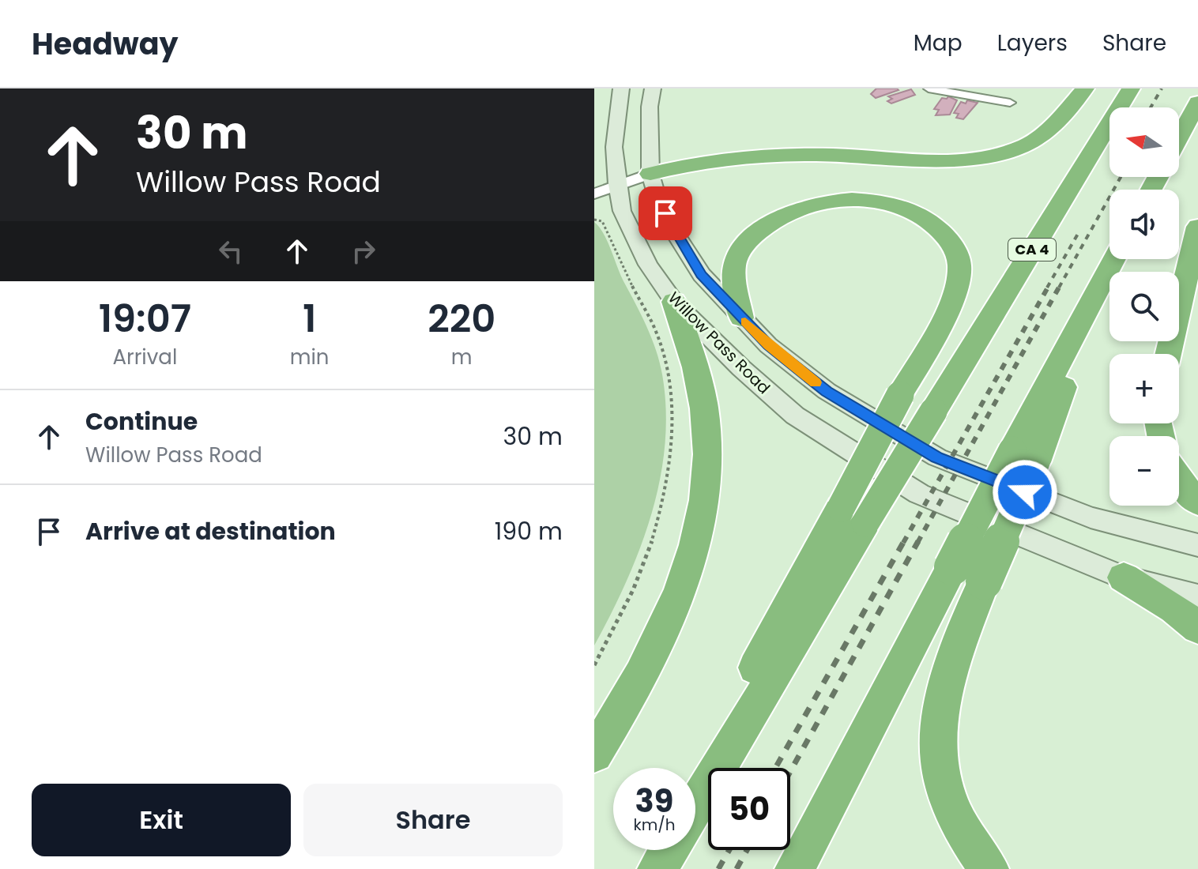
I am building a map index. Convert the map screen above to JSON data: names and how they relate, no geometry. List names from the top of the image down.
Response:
{
  "streets": {
    "highway": ["CA 4"],
    "main road": ["Willow Pass Road"]
  },
  "north": "left",
  "page": {
    "header": "Headway",
    "nav": ["Map", "Layers", "Share"],
    "turn": ["30 m", "Willow Pass Road"],
    "map_buttons": ["+", "−"],
    "eta": [
      "19:07",
      "Arrival",
      "1",
      "min",
      "220",
      "m"
    ],
    "list": [
      {
        "name": "Continue",
        "note": "Willow Pass Road",
        "value": "30 m"
      },
      {
        "name": "Arrive at destination",
        "value": "190 m"
      }
    ],
    "speed": "39 km/h",
    "limit": "50",
    "buttons": ["Exit", "Share"]
  }
}
